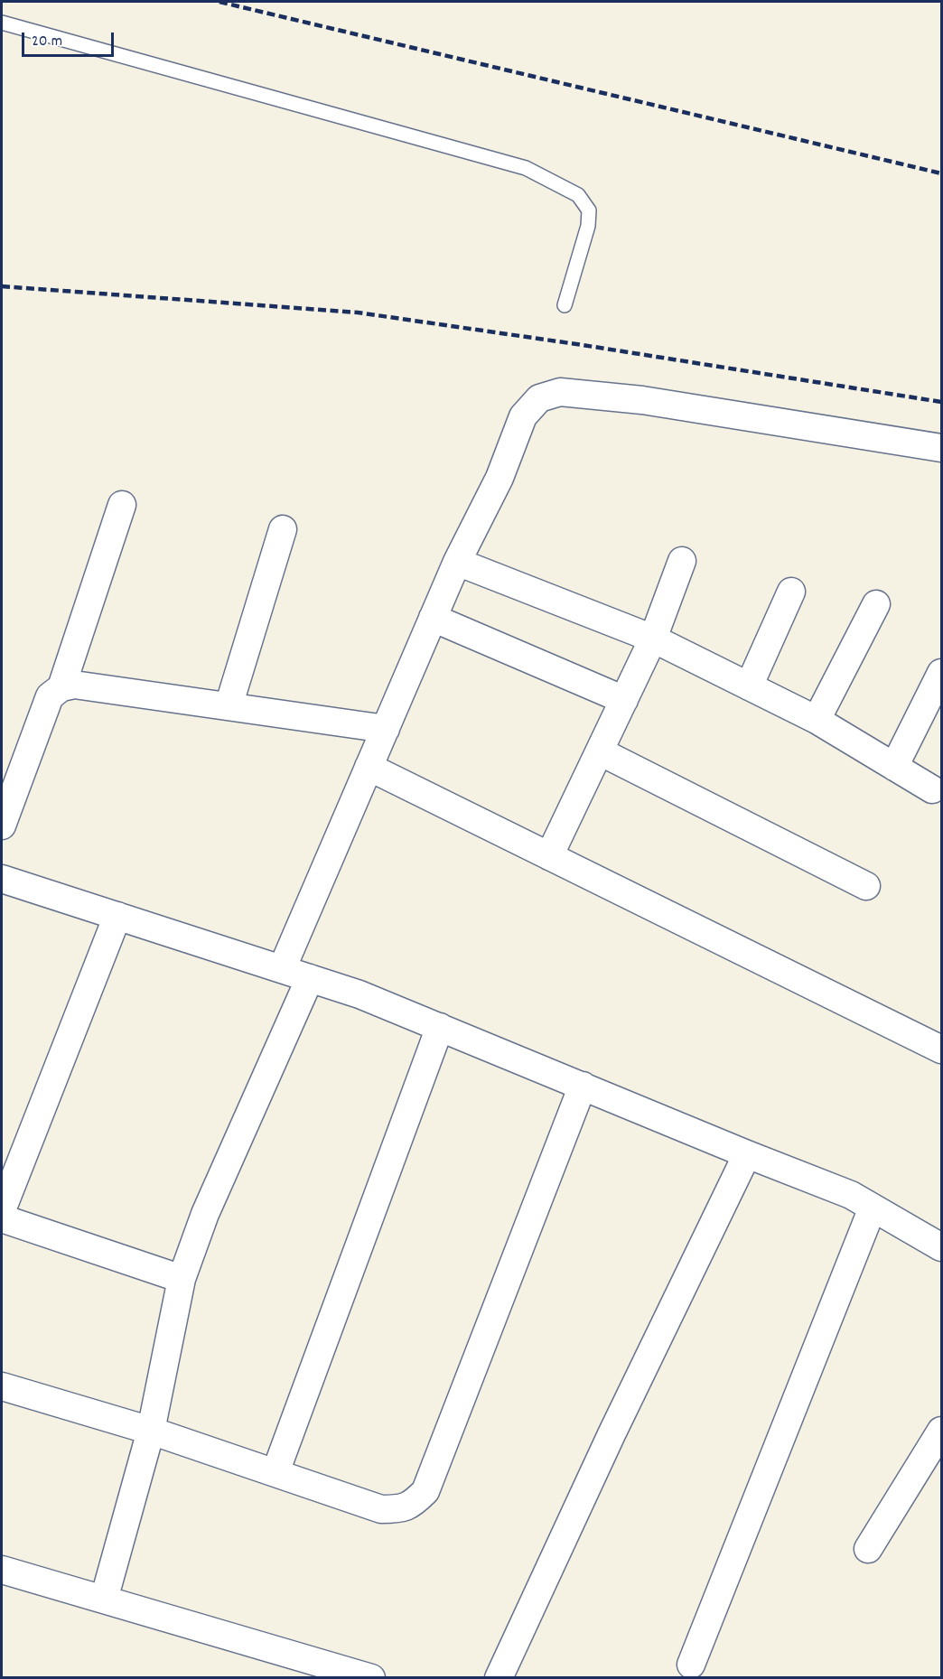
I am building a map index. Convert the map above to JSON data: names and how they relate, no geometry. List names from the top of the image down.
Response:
{
  "scale_bar": "20 m"
}
